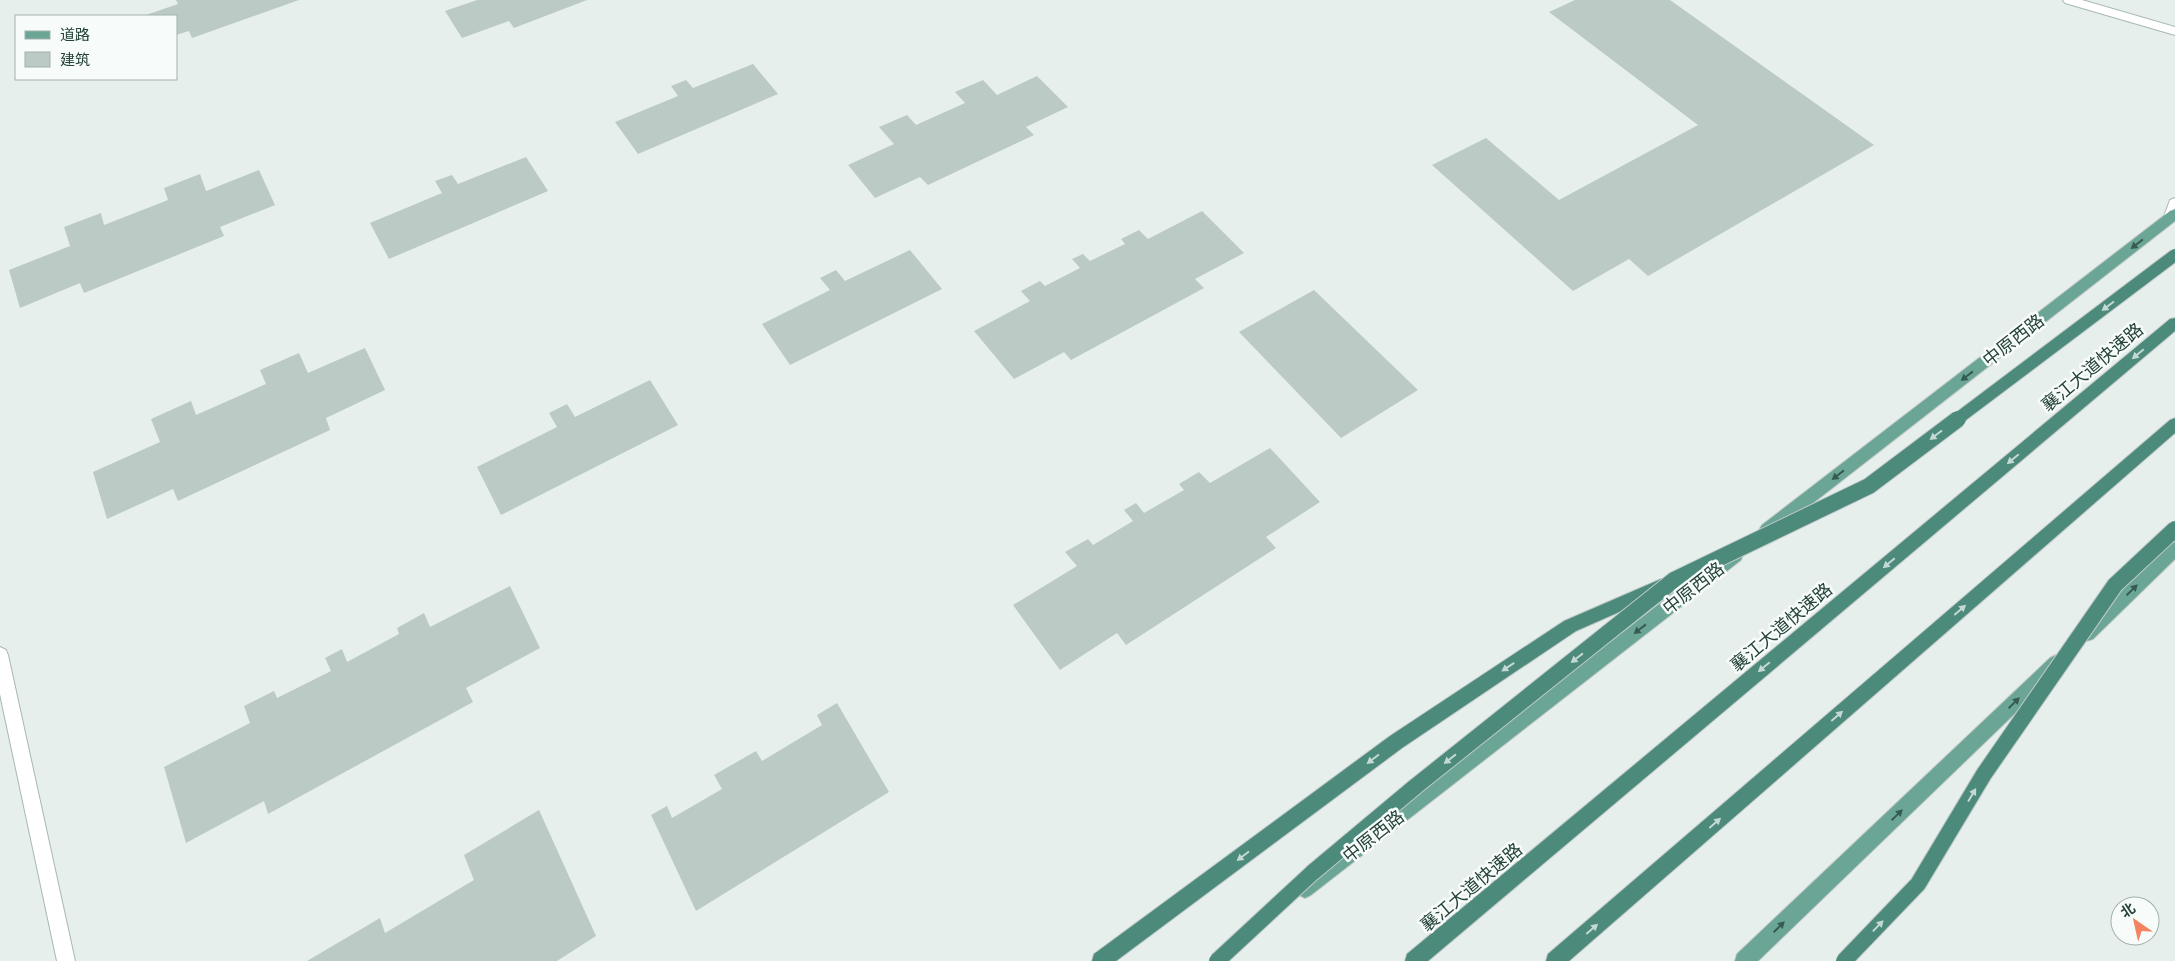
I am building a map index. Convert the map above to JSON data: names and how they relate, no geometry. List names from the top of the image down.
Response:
{
  "streets": {
    "highway": ["襄江大道快速路"],
    "main road": ["中原西路"]
  },
  "one_way": ["中原西路"],
  "legend": ["道路", "建筑"],
  "north": "top left"
}
